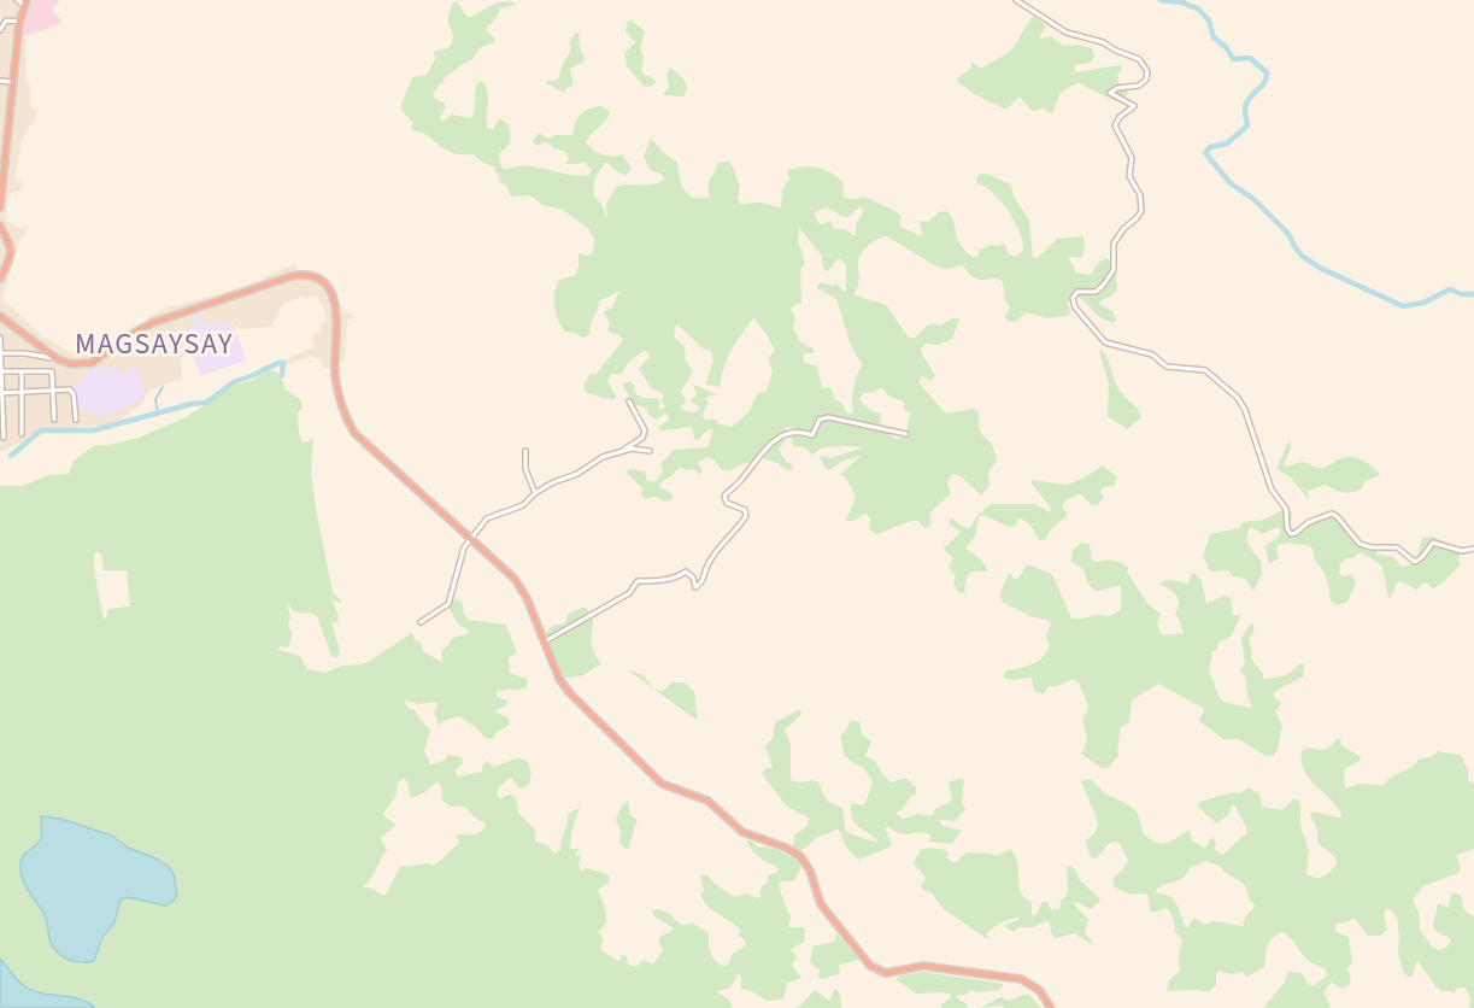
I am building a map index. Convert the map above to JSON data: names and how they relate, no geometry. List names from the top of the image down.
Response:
{
  "districts": ["MAGSAYSAY"]
}
